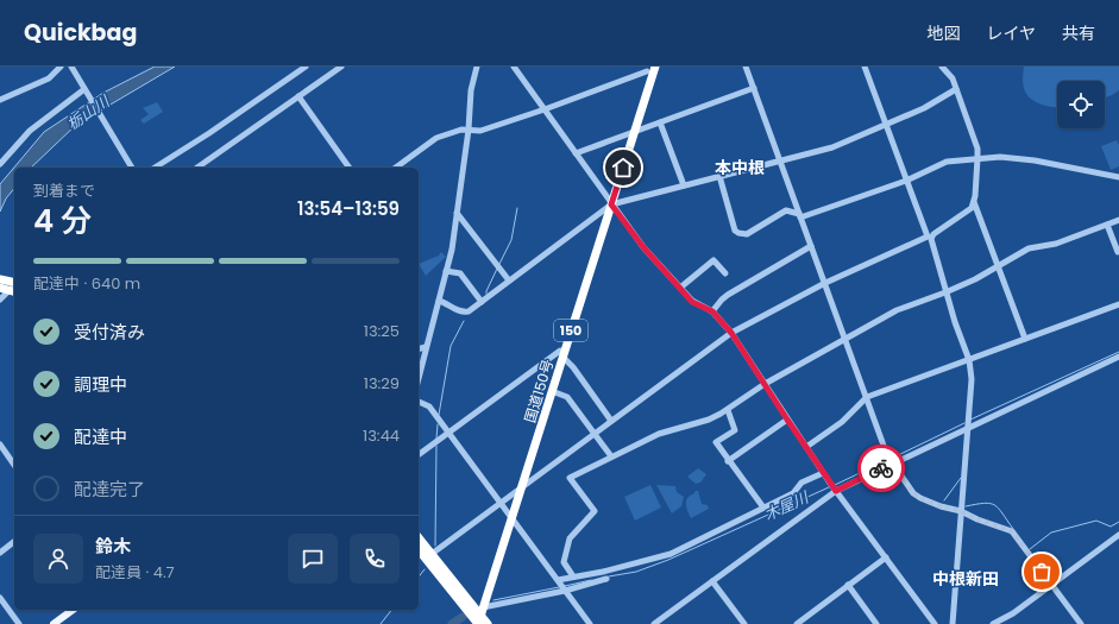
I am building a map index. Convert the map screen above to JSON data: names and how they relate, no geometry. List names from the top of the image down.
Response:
{
  "streets": {
    "highway": ["150", "国道150号"]
  },
  "districts": ["本中根", "中根新田"],
  "water": ["栃山川", "木屋川"],
  "page": {
    "header": "Quickbag",
    "nav": ["地図", "レイヤ", "共有"],
    "heading": ["4 分", "到着まで", "13:54–13:59"],
    "panel": ["鈴木", "配達員 · 4.7"],
    "bar": "配達中 · 640 m",
    "list": [
      ["受付済み", "13:25"],
      ["調理中", "13:29"],
      ["配達中", "13:44"],
      "配達完了"
    ]
  }
}
